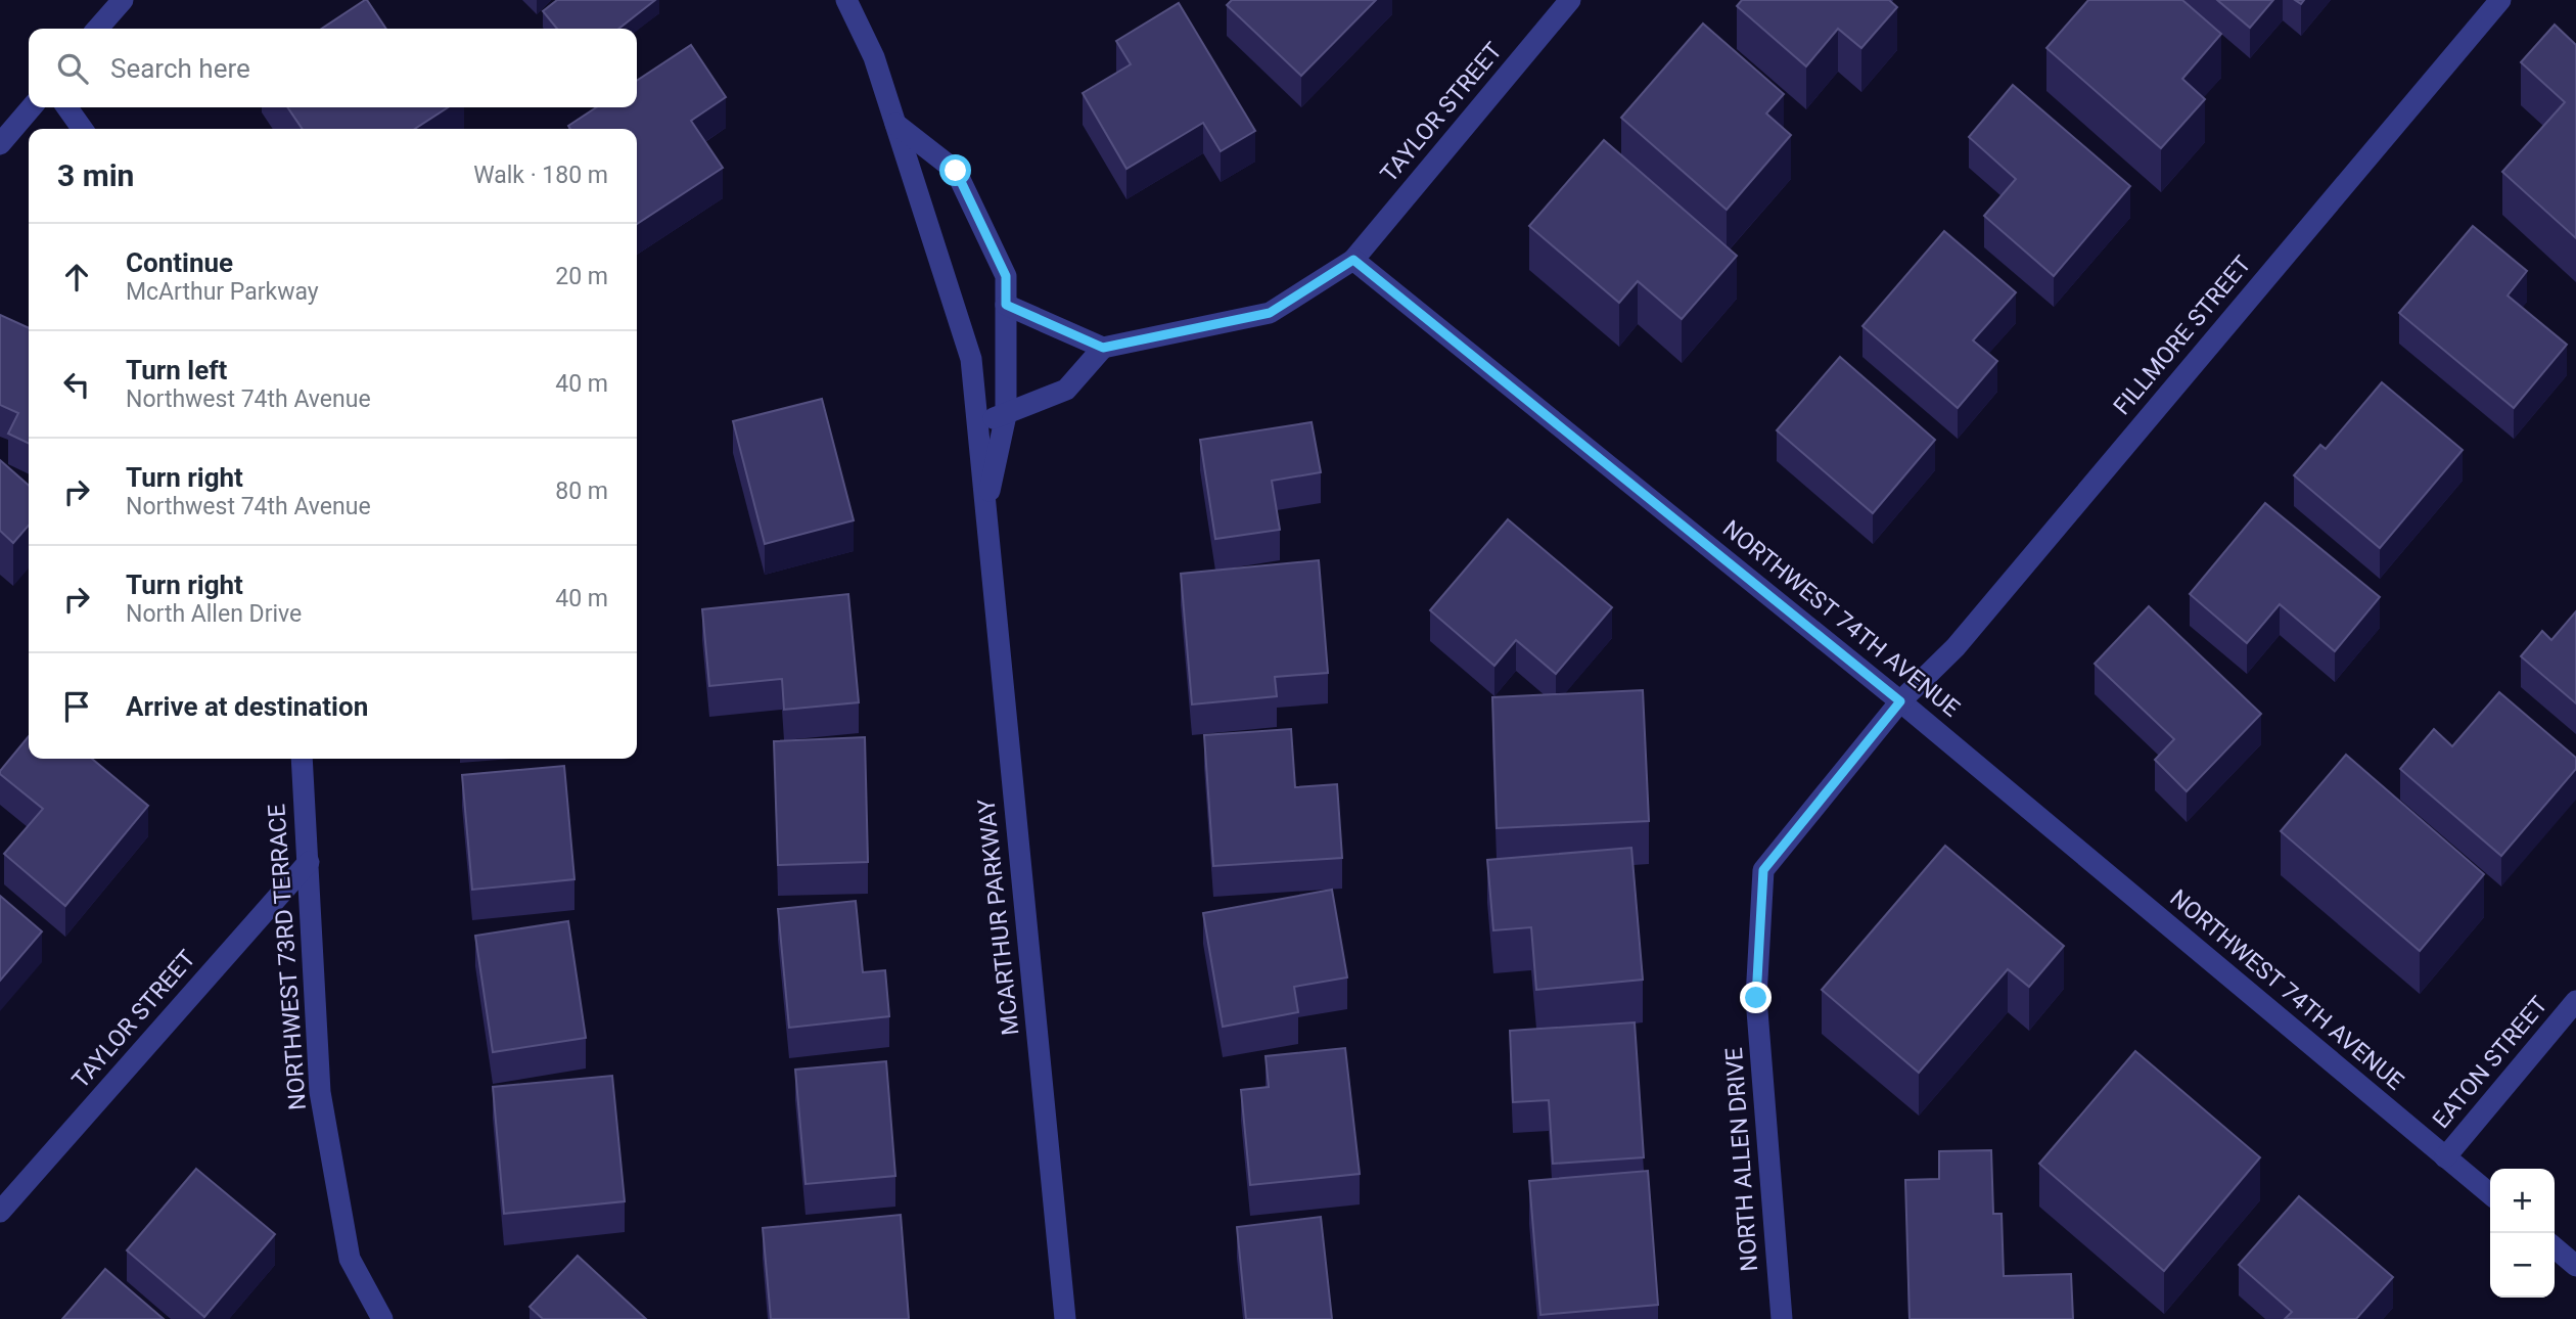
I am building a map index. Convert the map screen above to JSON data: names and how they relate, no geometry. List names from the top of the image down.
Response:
{
  "streets": {
    "street": [
      "TAYLOR STREET",
      "FILLMORE STREET",
      "NORTHWEST 74TH AVENUE",
      "MCARTHUR PARKWAY",
      "NORTHWEST 73RD TERRACE",
      "EATON STREET",
      "NORTH ALLEN DRIVE"
    ]
  },
  "crossings": [
    ["TAYLOR STREET", "NORTHWEST 74TH AVENUE"],
    ["TAYLOR STREET", "NORTHWEST 73RD TERRACE"],
    ["FILLMORE STREET", "NORTHWEST 74TH AVENUE"],
    ["FILLMORE STREET", "NORTH ALLEN DRIVE"],
    ["NORTHWEST 74TH AVENUE", "EATON STREET"],
    ["NORTHWEST 74TH AVENUE", "NORTH ALLEN DRIVE"]
  ],
  "page": {
    "search": "Search here",
    "heading": ["3 min", "Walk · 180 m"],
    "list": [
      ["Continue", "McArthur Parkway", "20 m"],
      ["Turn left", "Northwest 74th Avenue", "40 m"],
      ["Turn right", "Northwest 74th Avenue", "80 m"],
      ["Turn right", "North Allen Drive", "40 m"],
      "Arrive at destination"
    ],
    "map_buttons": ["+", "−"]
  }
}
